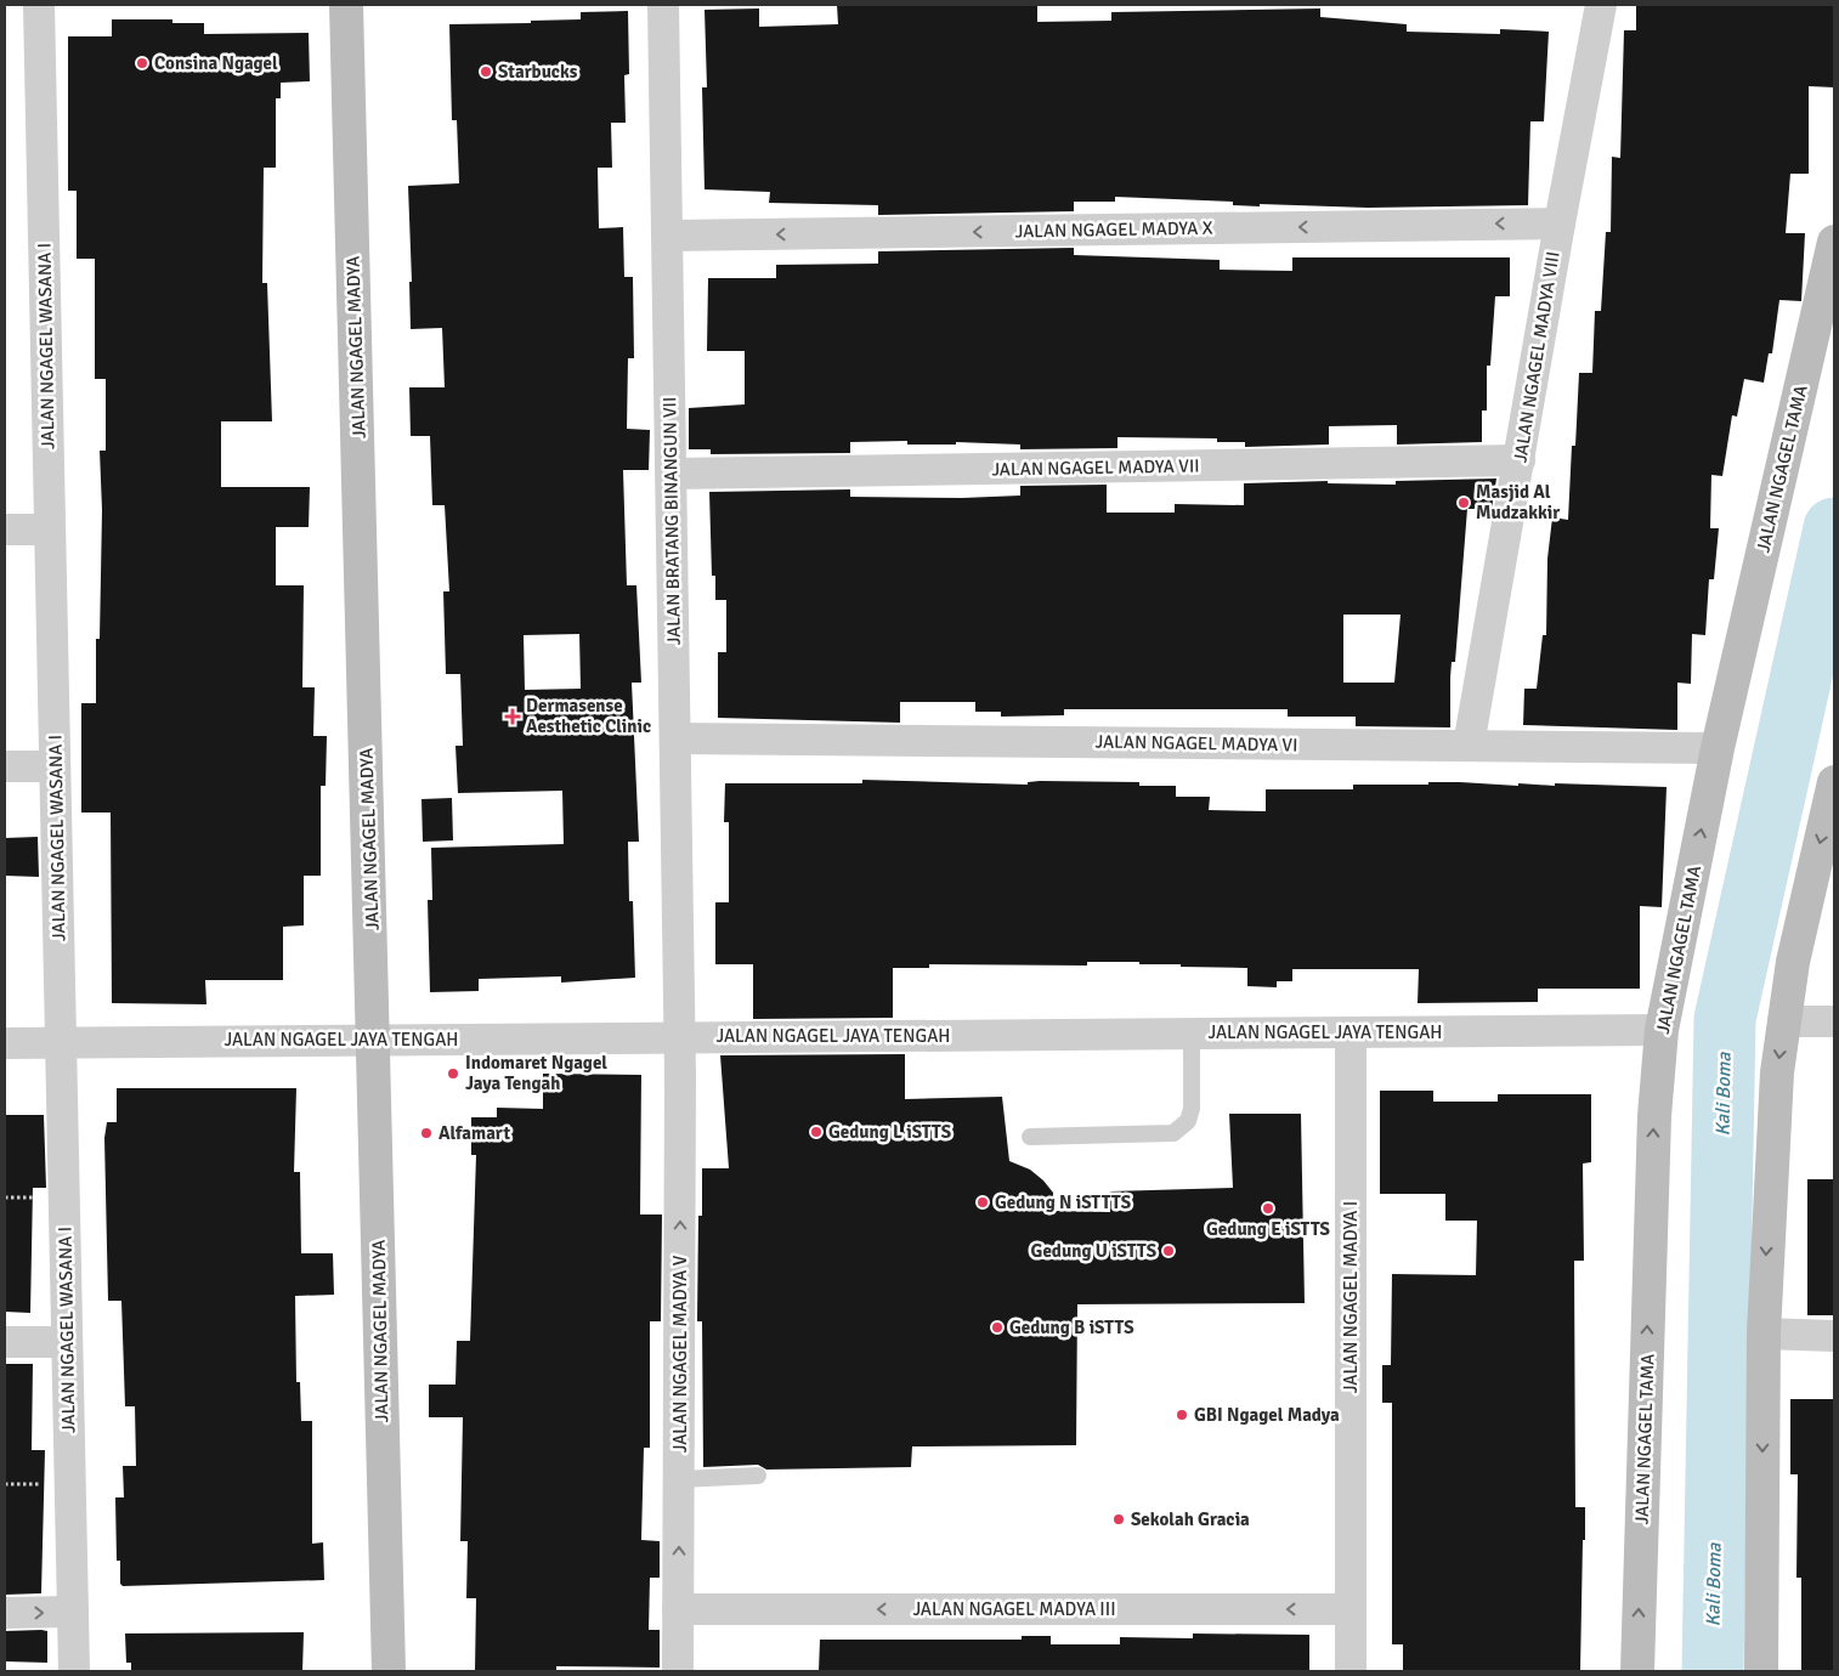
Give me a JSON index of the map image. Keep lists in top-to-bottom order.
{
  "streets": {
    "street": [
      "JALAN NGAGEL MADYA X",
      "JALAN NGAGEL WASANA I",
      "JALAN NGAGEL MADYA",
      "JALAN NGAGEL MADYA VIII",
      "JALAN NGAGEL MADYA VII",
      "JALAN NGAGEL TAMA",
      "JALAN BRATANG BINANGUN VII",
      "JALAN NGAGEL MADYA VI",
      "JALAN NGAGEL JAYA TENGAH",
      "JALAN NGAGEL MADYA I",
      "JALAN NGAGEL MADYA V",
      "JALAN NGAGEL MADYA III"
    ]
  },
  "crossings": [
    ["JALAN NGAGEL MADYA X", "JALAN NGAGEL MADYA VIII"],
    ["JALAN NGAGEL MADYA X", "JALAN BRATANG BINANGUN VII"],
    ["JALAN NGAGEL WASANA I", "JALAN NGAGEL JAYA TENGAH"],
    ["JALAN NGAGEL MADYA", "JALAN NGAGEL JAYA TENGAH"],
    ["JALAN NGAGEL MADYA VIII", "JALAN NGAGEL MADYA VII"],
    ["JALAN NGAGEL MADYA VIII", "JALAN NGAGEL MADYA VI"],
    ["JALAN NGAGEL MADYA VII", "JALAN BRATANG BINANGUN VII"],
    ["JALAN NGAGEL TAMA", "JALAN NGAGEL MADYA VI"],
    ["JALAN NGAGEL TAMA", "JALAN NGAGEL JAYA TENGAH"],
    ["JALAN BRATANG BINANGUN VII", "JALAN NGAGEL MADYA VI"],
    ["JALAN BRATANG BINANGUN VII", "JALAN NGAGEL JAYA TENGAH"],
    ["JALAN BRATANG BINANGUN VII", "JALAN NGAGEL MADYA V"],
    ["JALAN NGAGEL JAYA TENGAH", "JALAN NGAGEL MADYA I"],
    ["JALAN NGAGEL JAYA TENGAH", "JALAN NGAGEL MADYA V"],
    ["JALAN NGAGEL MADYA I", "JALAN NGAGEL MADYA III"],
    ["JALAN NGAGEL MADYA V", "JALAN NGAGEL MADYA III"]
  ],
  "one_way": ["JALAN NGAGEL MADYA X", "JALAN NGAGEL MADYA V", "JALAN NGAGEL MADYA III"],
  "water": ["Kali Boma"],
  "places": {
    "other": [
      "Consina Ngagel",
      "Starbucks",
      "Masjid Al Mudzakkir",
      "Indomaret Ngagel Jaya Tengah",
      "Gedung L iSTTS",
      "Alfamart",
      "Gedung N iSTTTS",
      "Gedung E iSTTS",
      "Gedung U iSTTS",
      "Gedung B iSTTS",
      "GBI Ngagel Madya",
      "Sekolah Gracia"
    ],
    "health": ["Dermasense Aesthetic Clinic"]
  }
}
